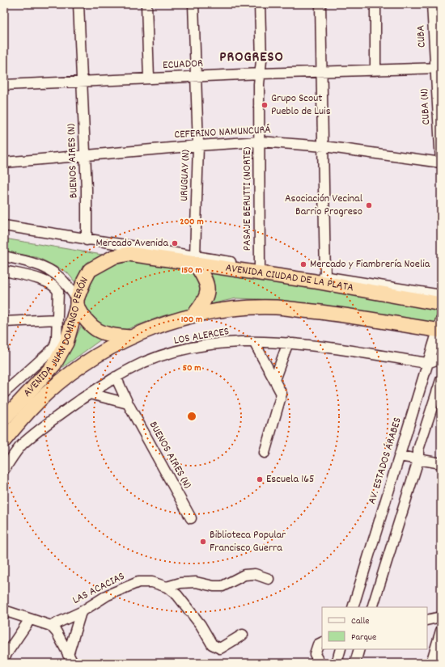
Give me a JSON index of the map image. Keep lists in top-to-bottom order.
{
  "streets": {
    "highway": ["AVENIDA CIUDAD DE LA PLATA", "AVENIDA JUAN DOMINGO PERÓN"],
    "street": [
      "CUBA",
      "ECUADOR",
      "CUBA (N)",
      "CEFERINO NAMUNCURÁ",
      "BUENOS AIRES (N)",
      "URUGUAY (N)",
      "PASAJE BERUTTI (NORTE)",
      "LOS ALERCES",
      "AV. ESTADOS ÁRABES",
      "LAS ACACIAS"
    ]
  },
  "crossings": [
    ["CUBA", "ECUADOR"],
    ["CUBA", "CUBA (N)"],
    ["ECUADOR", "CUBA (N)"],
    ["ECUADOR", "BUENOS AIRES (N)"],
    ["ECUADOR", "URUGUAY (N)"],
    ["ECUADOR", "PASAJE BERUTTI (NORTE)"],
    ["CUBA (N)", "CEFERINO NAMUNCURÁ"],
    ["CEFERINO NAMUNCURÁ", "BUENOS AIRES (N)"],
    ["CEFERINO NAMUNCURÁ", "URUGUAY (N)"],
    ["CEFERINO NAMUNCURÁ", "PASAJE BERUTTI (NORTE)"],
    ["BUENOS AIRES (N)", "AVENIDA CIUDAD DE LA PLATA"],
    ["BUENOS AIRES (N)", "LOS ALERCES"],
    ["URUGUAY (N)", "AVENIDA CIUDAD DE LA PLATA"],
    ["URUGUAY (N)", "AVENIDA JUAN DOMINGO PERÓN"],
    ["PASAJE BERUTTI (NORTE)", "AVENIDA CIUDAD DE LA PLATA"],
    ["AVENIDA CIUDAD DE LA PLATA", "AVENIDA JUAN DOMINGO PERÓN"],
    ["LOS ALERCES", "AV. ESTADOS ÁRABES"]
  ],
  "districts": ["PROGRESO"],
  "places": [
    "Grupo Scout Pueblo de Luis",
    "Asociación Vecinal Barrio Progreso",
    "Mercado Avenida",
    "Mercado y Fiambrería Noelia",
    "Escuela 165",
    "Biblioteca Popular Francisco Guerra"
  ],
  "legend": ["Calle", "Parque"],
  "rings": [
    "200 m",
    "150 m",
    "100 m",
    "50 m"
  ]
}
